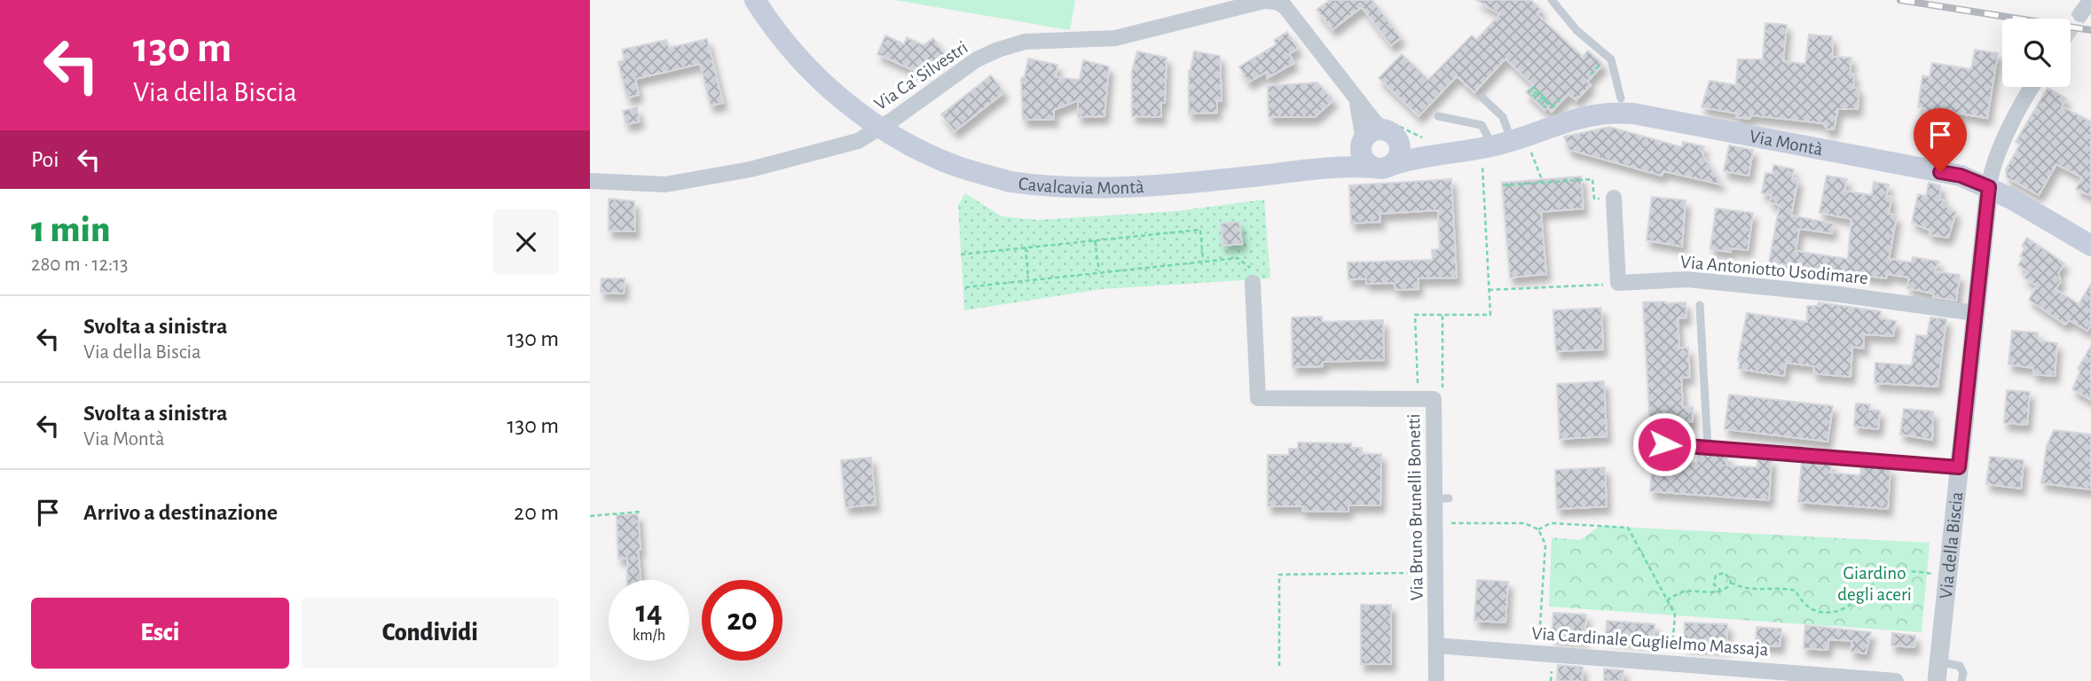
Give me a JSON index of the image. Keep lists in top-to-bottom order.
{
  "streets": {
    "main road": ["Via Montà", "Cavalcavia Montà"],
    "street": [
      "Via Ca' Silvestri",
      "Via Antoniotto Usodimare",
      "Via Bruno Brunelli Bonetti",
      "Via della Biscia",
      "Via Cardinale Guglielmo Massaja"
    ]
  },
  "crossings": [
    ["Via Montà", "Cavalcavia Montà"],
    ["Via Montà", "Via della Biscia"],
    ["Via Antoniotto Usodimare", "Via della Biscia"],
    ["Via Bruno Brunelli Bonetti", "Via Cardinale Guglielmo Massaja"]
  ],
  "parks": ["Giardino degli aceri"],
  "page": {
    "turn": ["130 m", "Via della Biscia"],
    "then": "Poi",
    "heading": ["1 min", "280 m · 12:13"],
    "list": [
      {
        "name": "Svolta a sinistra",
        "note": "Via della Biscia",
        "value": "130 m"
      },
      {
        "name": "Svolta a sinistra",
        "note": "Via Montà",
        "value": "130 m"
      },
      {
        "name": "Arrivo a destinazione",
        "value": "20 m"
      }
    ],
    "speed": "14 km/h",
    "limit": "20",
    "buttons": ["Esci", "Condividi"]
  }
}
